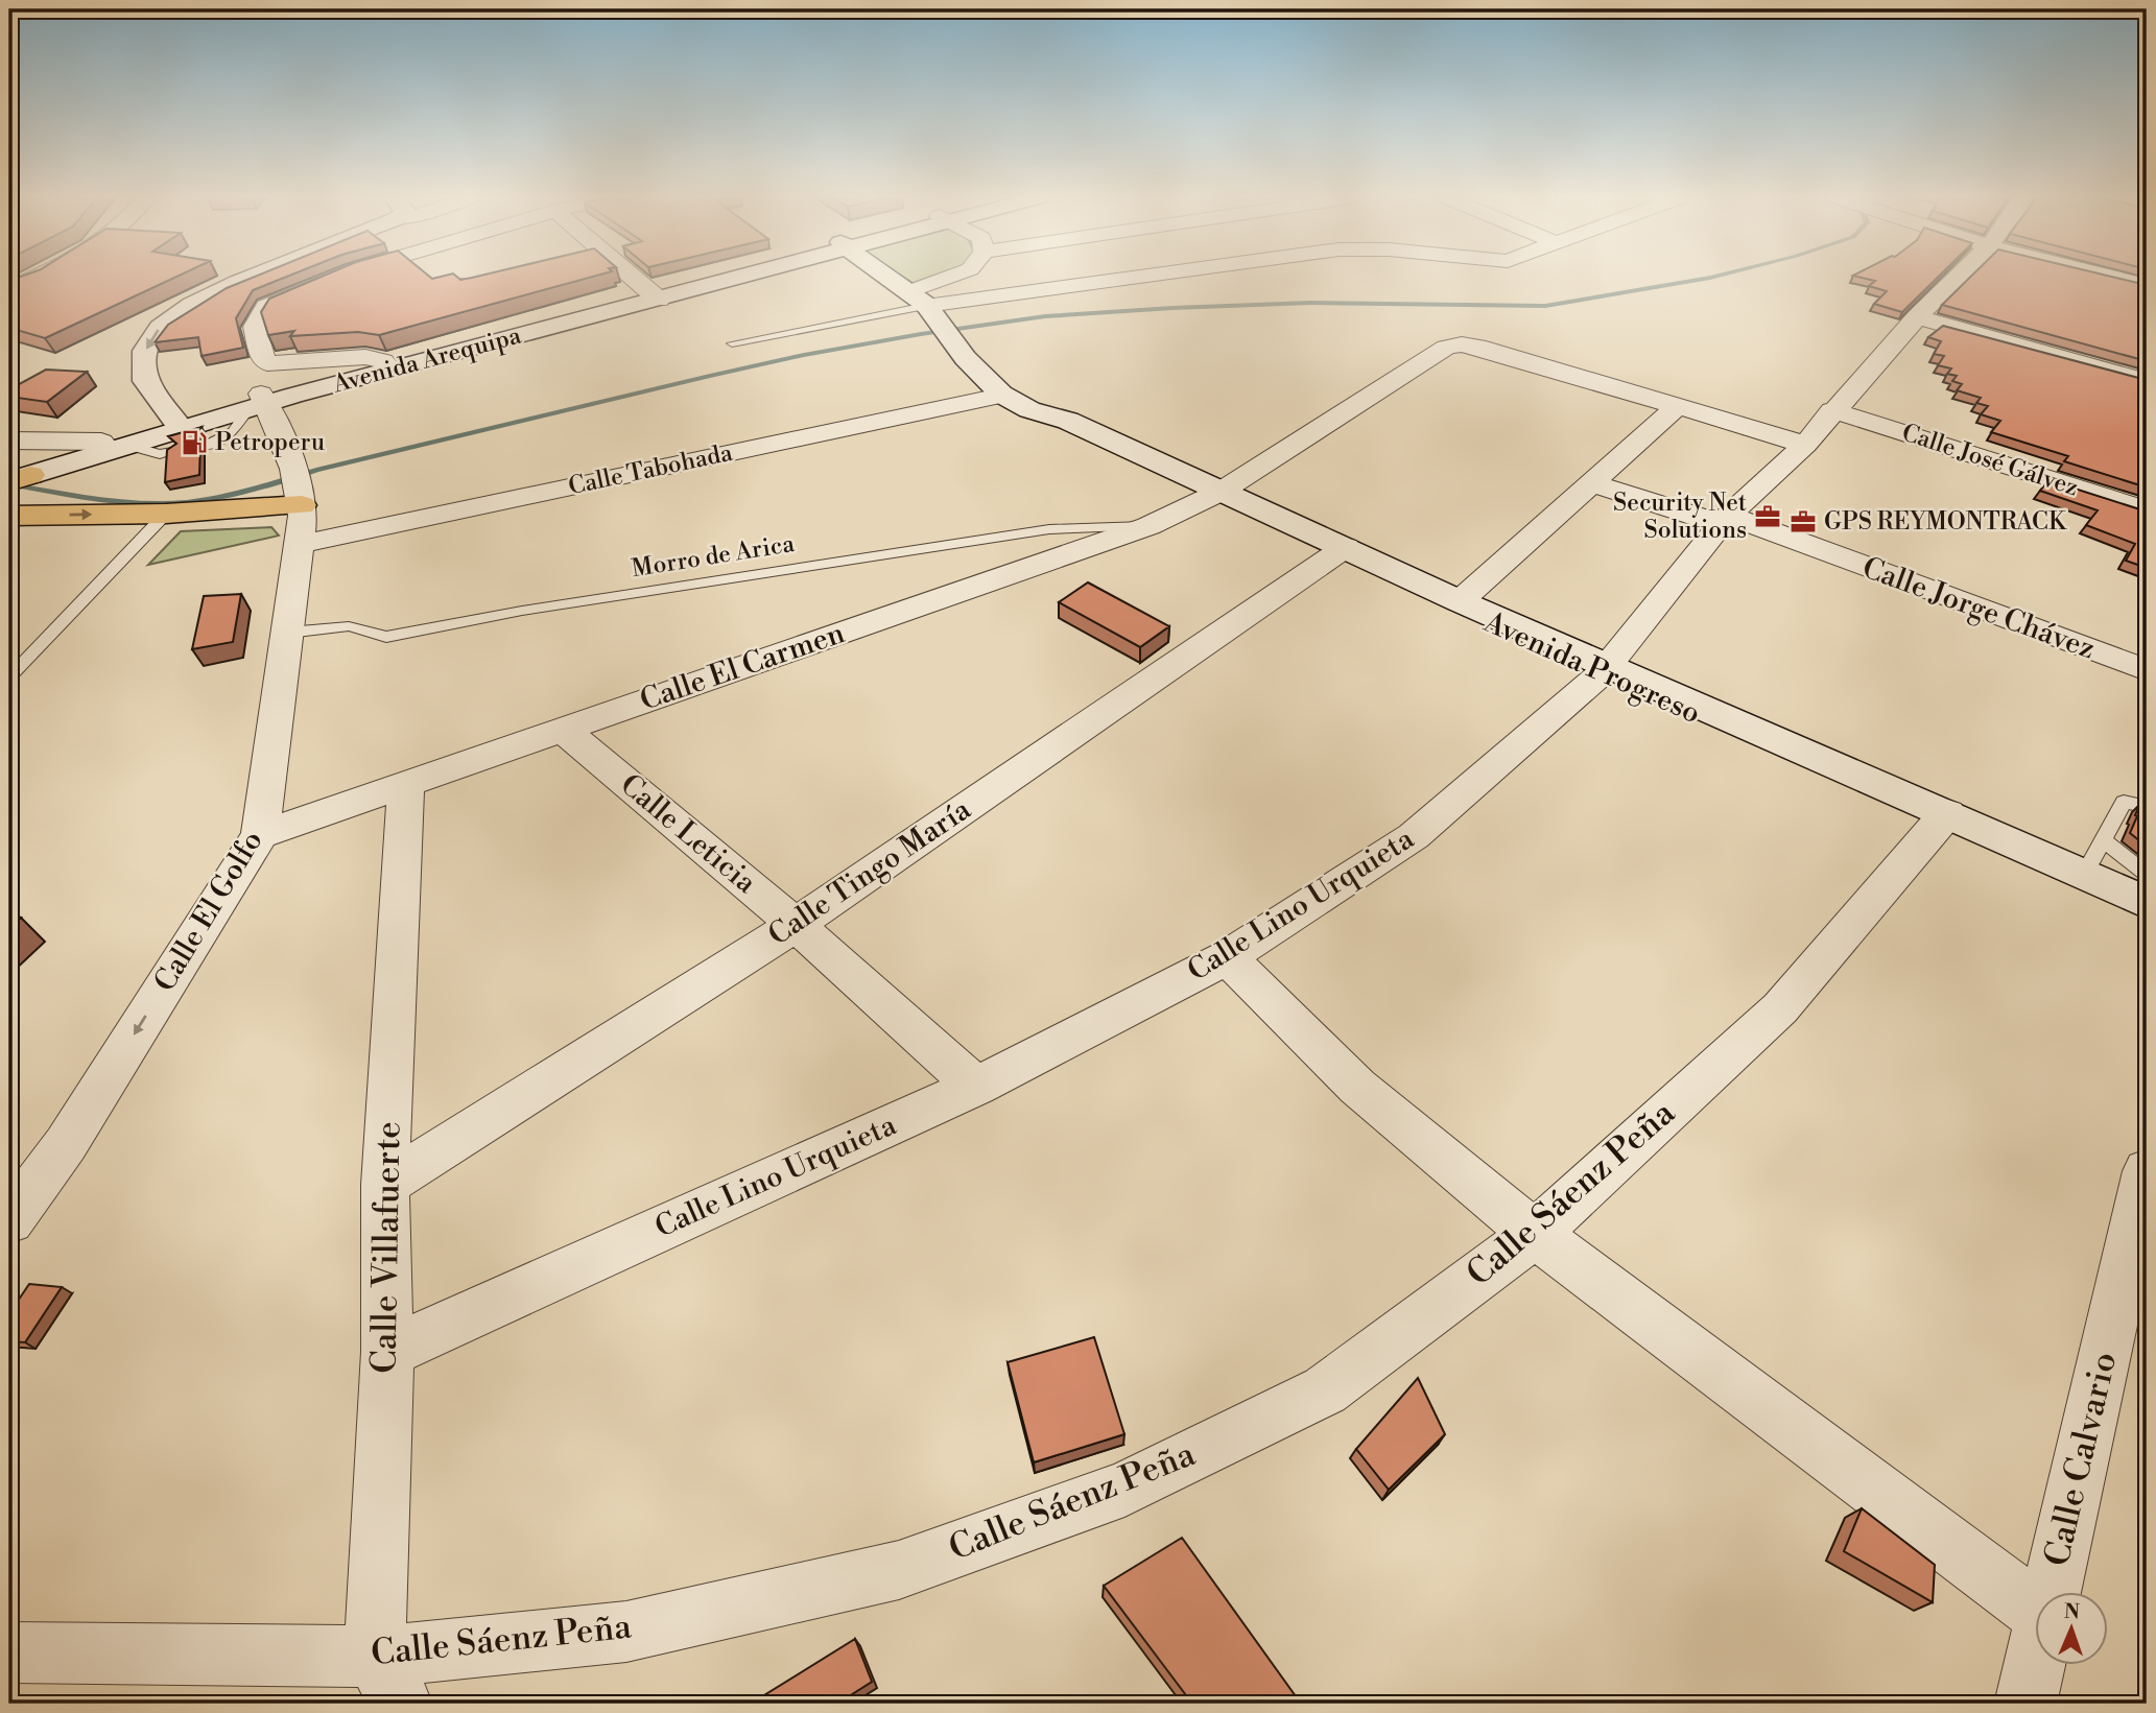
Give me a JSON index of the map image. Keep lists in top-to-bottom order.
{
  "streets": {
    "main road": ["Avenida Arequipa", "Avenida Progreso"],
    "street": [
      "Calle José Gálvez",
      "Calle Tabohada",
      "Calle Jorge Chávez",
      "Calle El Carmen",
      "Calle Leticia",
      "Calle Tingo María",
      "Calle Lino Urquieta",
      "Calle El Golfo",
      "Calle Sáenz Peña",
      "Calle Villafuerte",
      "Calle Calvario"
    ],
    "lane": ["Morro de Arica"]
  },
  "crossings": [
    ["Avenida Arequipa", "Calle El Golfo"],
    ["Calle José Gálvez", "Calle Lino Urquieta"],
    ["Calle Tabohada", "Avenida Progreso"],
    ["Calle Tabohada", "Calle El Golfo"],
    ["Morro de Arica", "Calle El Carmen"],
    ["Morro de Arica", "Calle El Golfo"],
    ["Calle Jorge Chávez", "Calle Lino Urquieta"],
    ["Calle El Carmen", "Avenida Progreso"],
    ["Calle El Carmen", "Calle Leticia"],
    ["Calle El Carmen", "Calle Lino Urquieta"],
    ["Calle El Carmen", "Calle El Golfo"],
    ["Calle El Carmen", "Calle Villafuerte"],
    ["Avenida Progreso", "Calle Tingo María"],
    ["Avenida Progreso", "Calle Lino Urquieta"],
    ["Avenida Progreso", "Calle Sáenz Peña"],
    ["Calle Leticia", "Calle Tingo María"],
    ["Calle Leticia", "Calle Lino Urquieta"],
    ["Calle Tingo María", "Calle Villafuerte"],
    ["Calle Lino Urquieta", "Calle Villafuerte"],
    ["Calle Sáenz Peña", "Calle Villafuerte"]
  ],
  "one_way": ["Calle El Golfo"],
  "places": {
    "fuel station": ["Petroperu"],
    "office": ["Security Net Solutions", "GPS REYMONTRACK"]
  },
  "north": "top"
}
